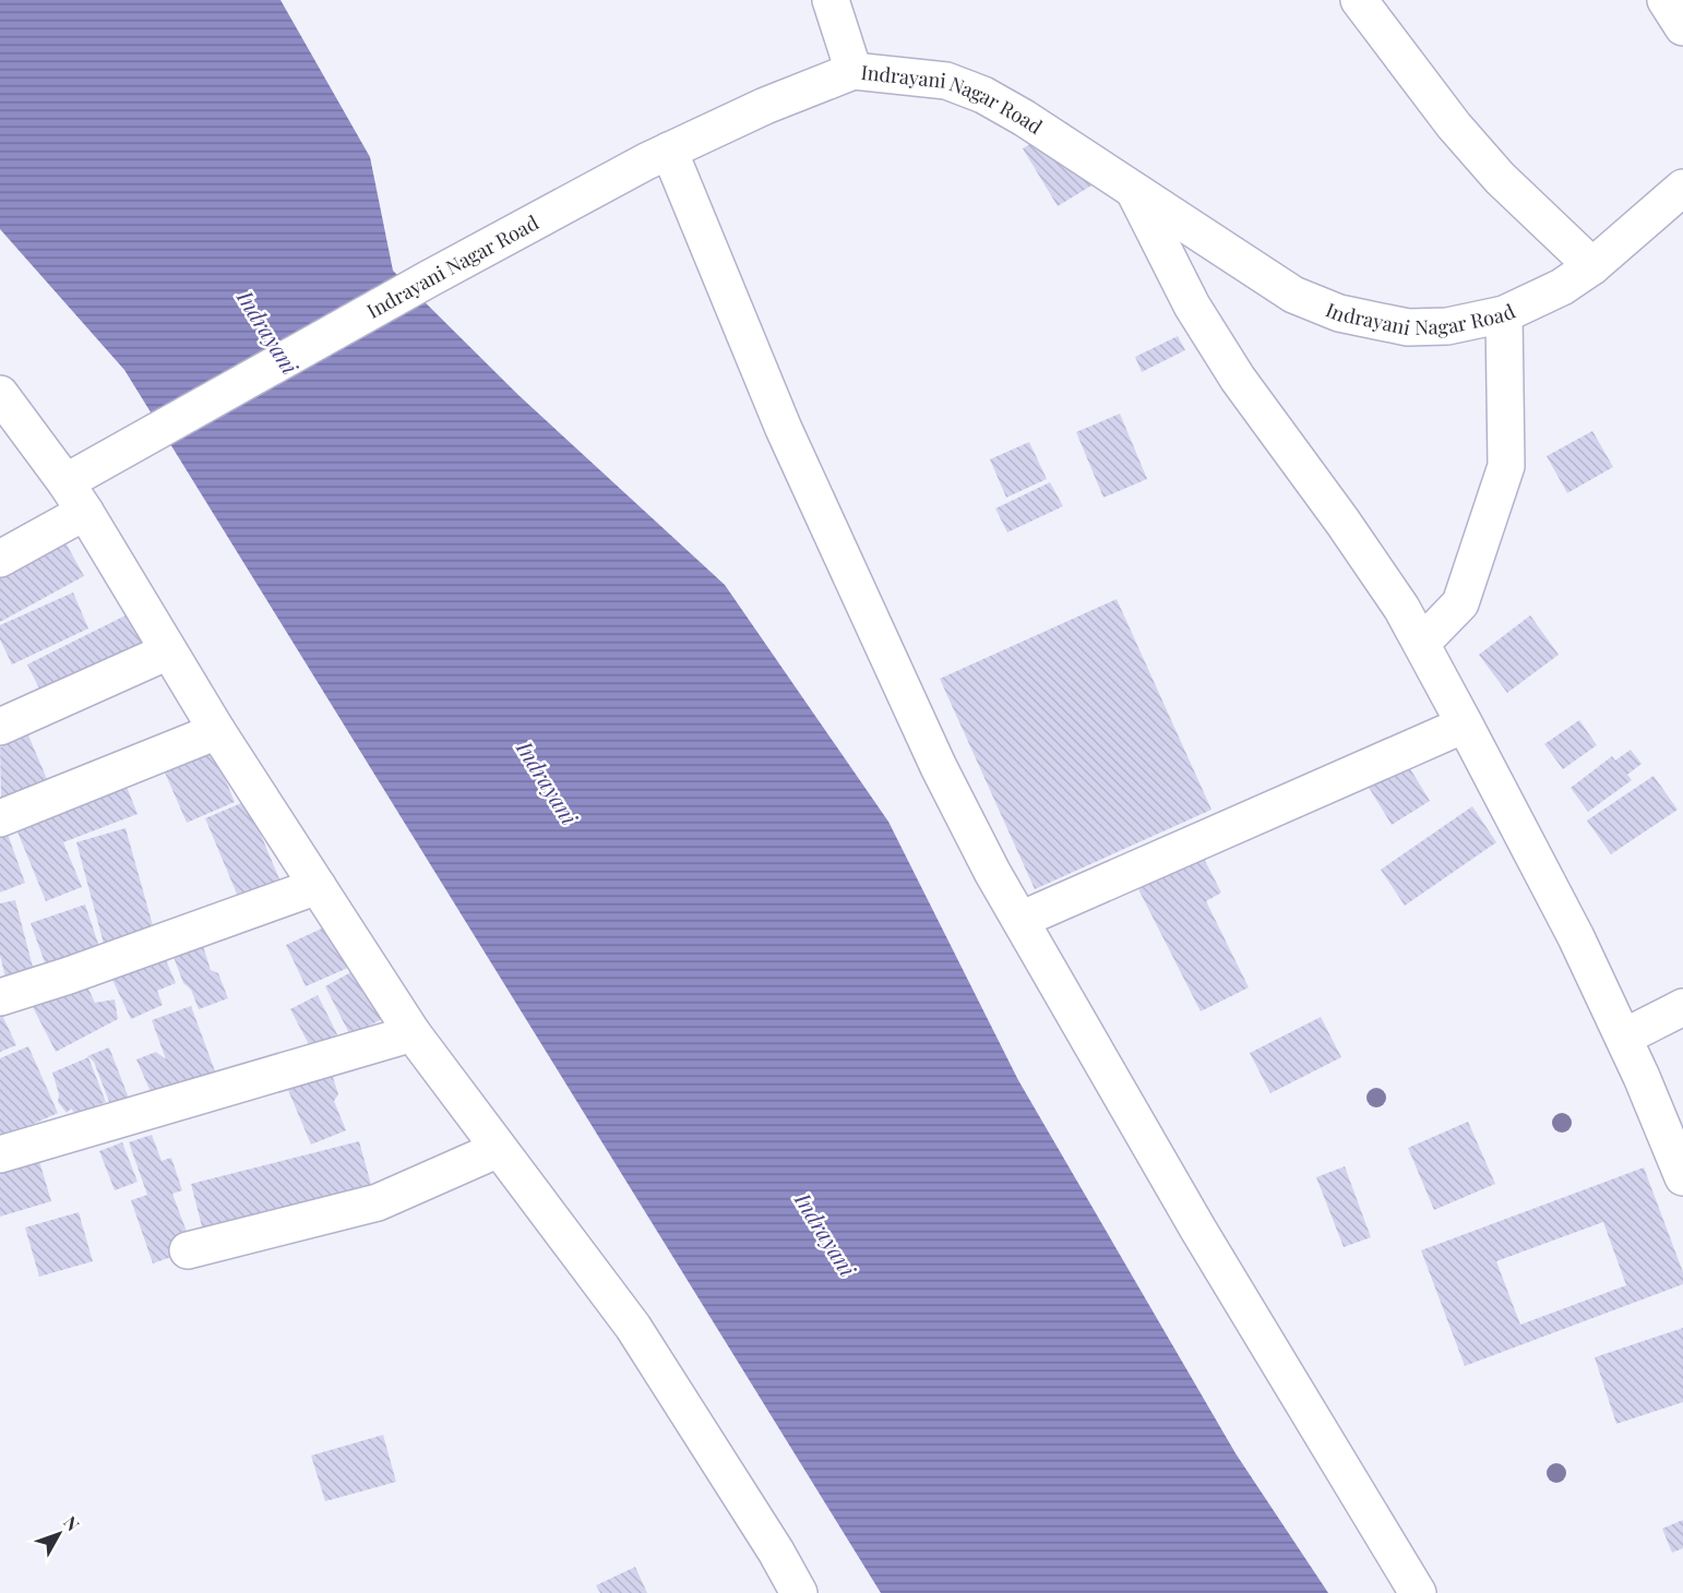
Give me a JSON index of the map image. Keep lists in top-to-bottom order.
{
  "streets": {
    "street": ["Indrayani Nagar Road"]
  },
  "water": ["Indrayani"],
  "north": "top right"
}
